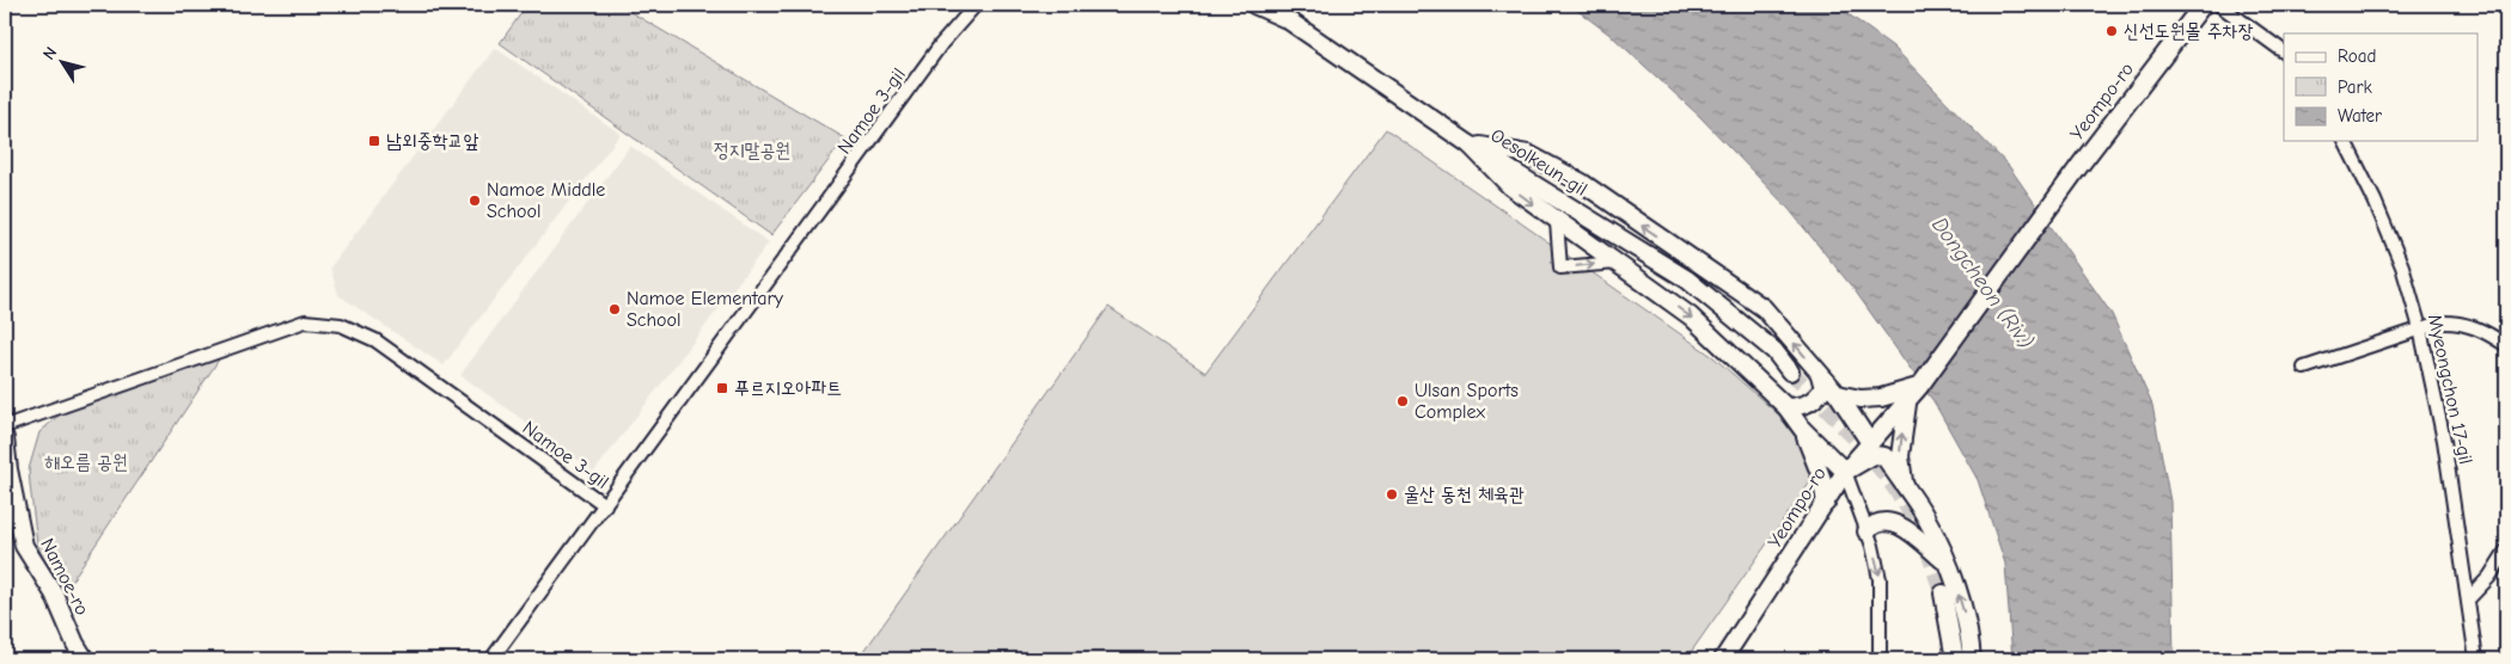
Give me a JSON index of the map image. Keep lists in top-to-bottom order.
{
  "streets": {
    "main road": ["Yeompo-ro", "Oesolkeun-gil", "Namoe-ro"],
    "street": ["Namoe 3-gil", "Myeongchon 17-gil"]
  },
  "water": ["Dongcheon (Riv.)"],
  "parks": ["정지말공원", "해오름 공원"],
  "places": {
    "other": [
      "신선도원몰 주차장",
      "Namoe Middle School",
      "Namoe Elementary School",
      "Ulsan Sports Complex",
      "울산 동천 체육관"
    ],
    "transit": ["남외중학교앞", "푸르지오아파트"]
  },
  "legend": ["Road", "Park", "Water"],
  "north": "top left"
}
